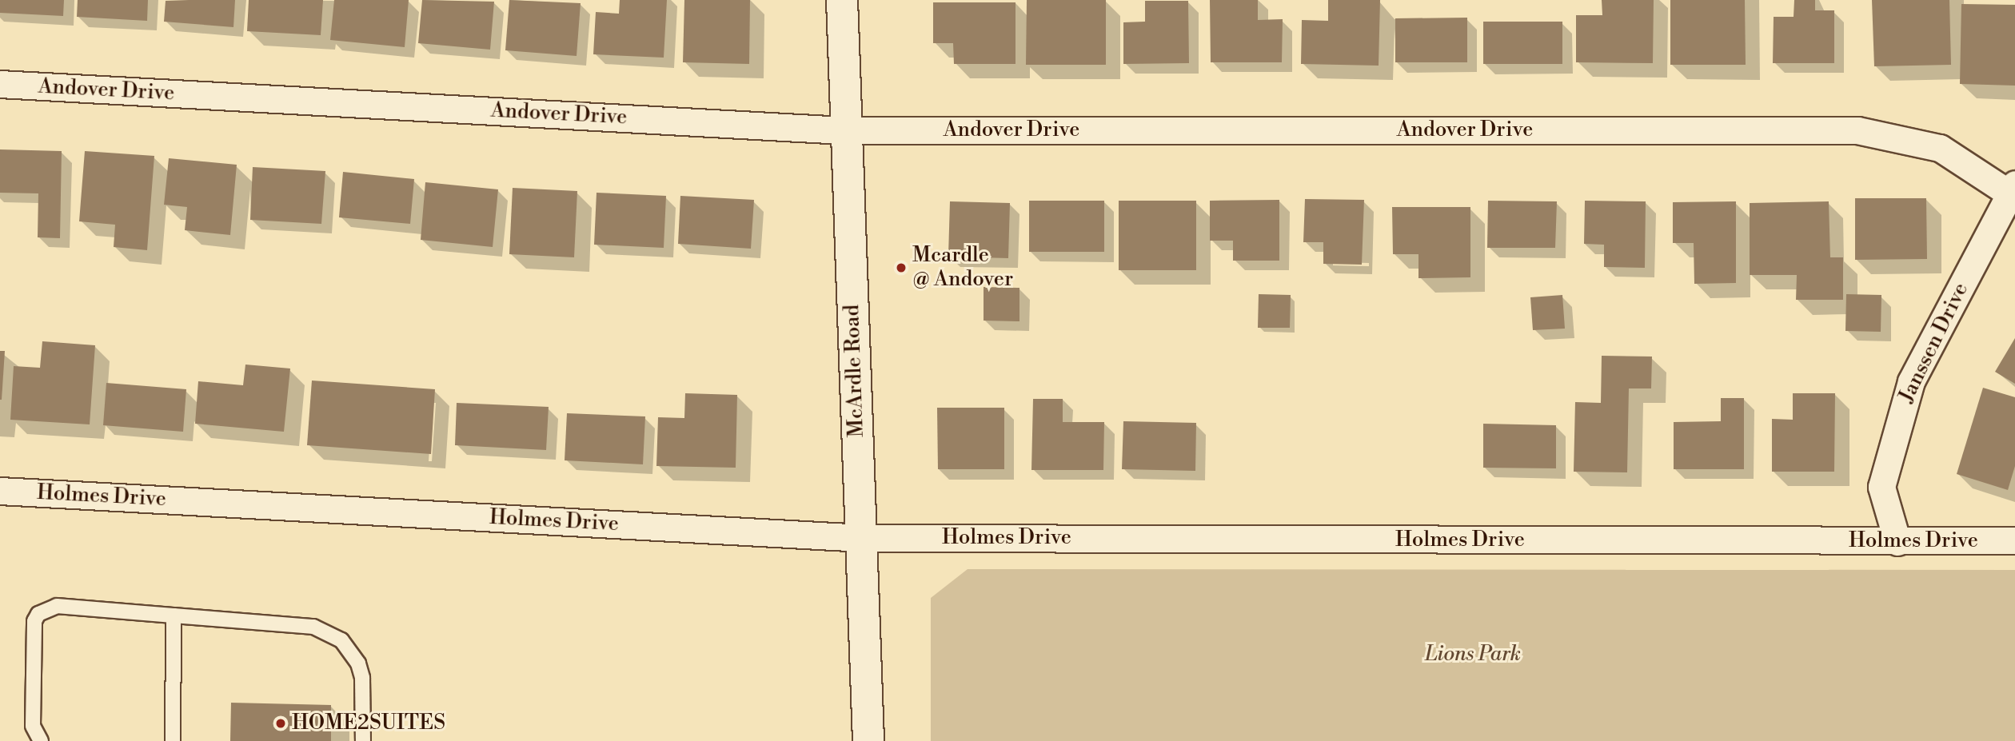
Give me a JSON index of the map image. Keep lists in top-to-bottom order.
{
  "streets": {
    "main road": ["McArdle Road"],
    "street": ["Andover Drive", "Janssen Drive", "Holmes Drive"]
  },
  "crossings": [
    ["Andover Drive", "Janssen Drive"],
    ["Andover Drive", "McArdle Road"],
    ["Janssen Drive", "Holmes Drive"],
    ["McArdle Road", "Holmes Drive"]
  ],
  "parks": ["Lions Park"],
  "places": ["Mcardle @ Andover", "HOME2SUITES"]
}
